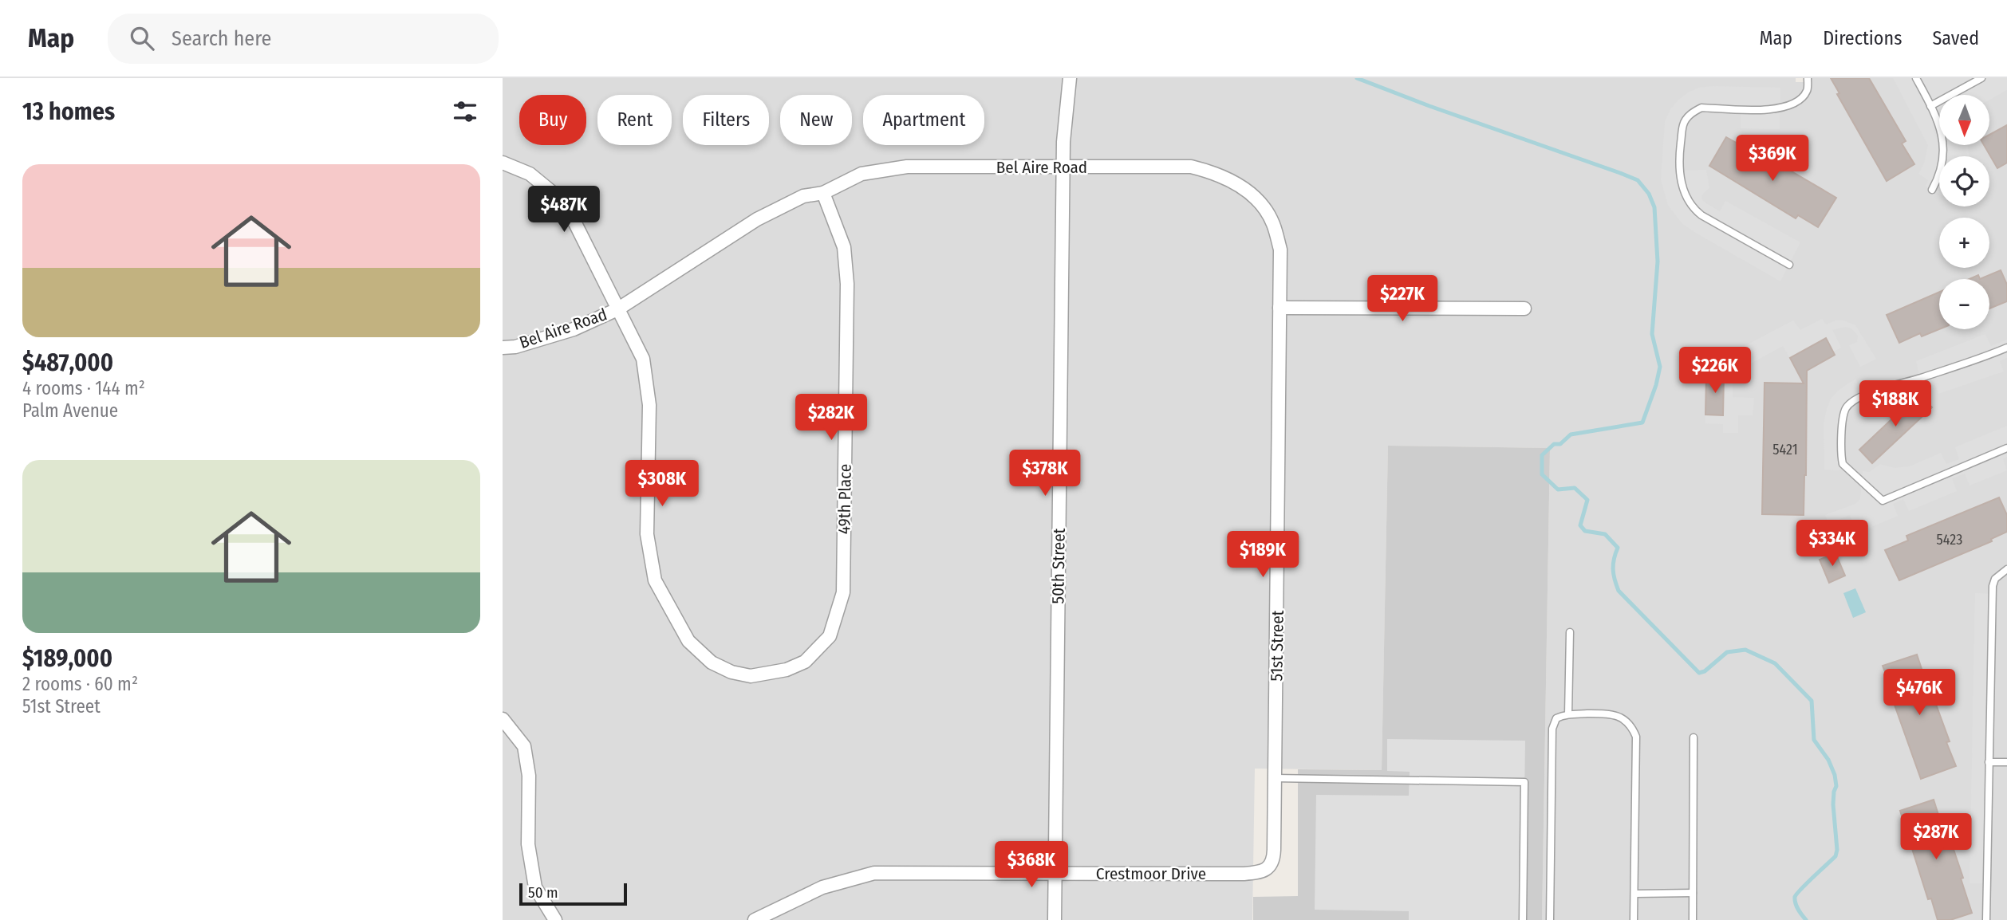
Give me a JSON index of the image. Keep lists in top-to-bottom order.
{
  "streets": {
    "street": [
      "Bel Aire Road",
      "49th Place",
      "50th Street",
      "51st Street",
      "Crestmoor Drive"
    ]
  },
  "crossings": [
    ["Bel Aire Road", "49th Place"],
    ["Bel Aire Road", "50th Street"],
    ["Bel Aire Road", "51st Street"],
    ["50th Street", "Crestmoor Drive"],
    ["51st Street", "Crestmoor Drive"]
  ],
  "house_numbers": ["5421", "5423"],
  "scale_bar": "50 m",
  "north": "bottom",
  "page": {
    "header": "Map",
    "search": "Search here",
    "nav": ["Map", "Directions", "Saved"],
    "heading": "13 homes",
    "map_buttons": ["+", "−"],
    "chip": [
      "Buy",
      "Rent",
      "Filters",
      "New",
      "Apartment"
    ],
    "price": [
      "$369K",
      "$487K",
      "$227K",
      "$226K",
      "$188K",
      "$282K",
      "$378K",
      "$308K",
      "$334K",
      "$189K",
      "$476K",
      "$287K",
      "$368K"
    ],
    "list": [
      {
        "name": "$487,000",
        "note": "4 rooms · 144 m² · Palm Avenue"
      },
      {
        "name": "$189,000",
        "note": "2 rooms · 60 m² · 51st Street"
      }
    ],
    "scale": "50 m"
  }
}
